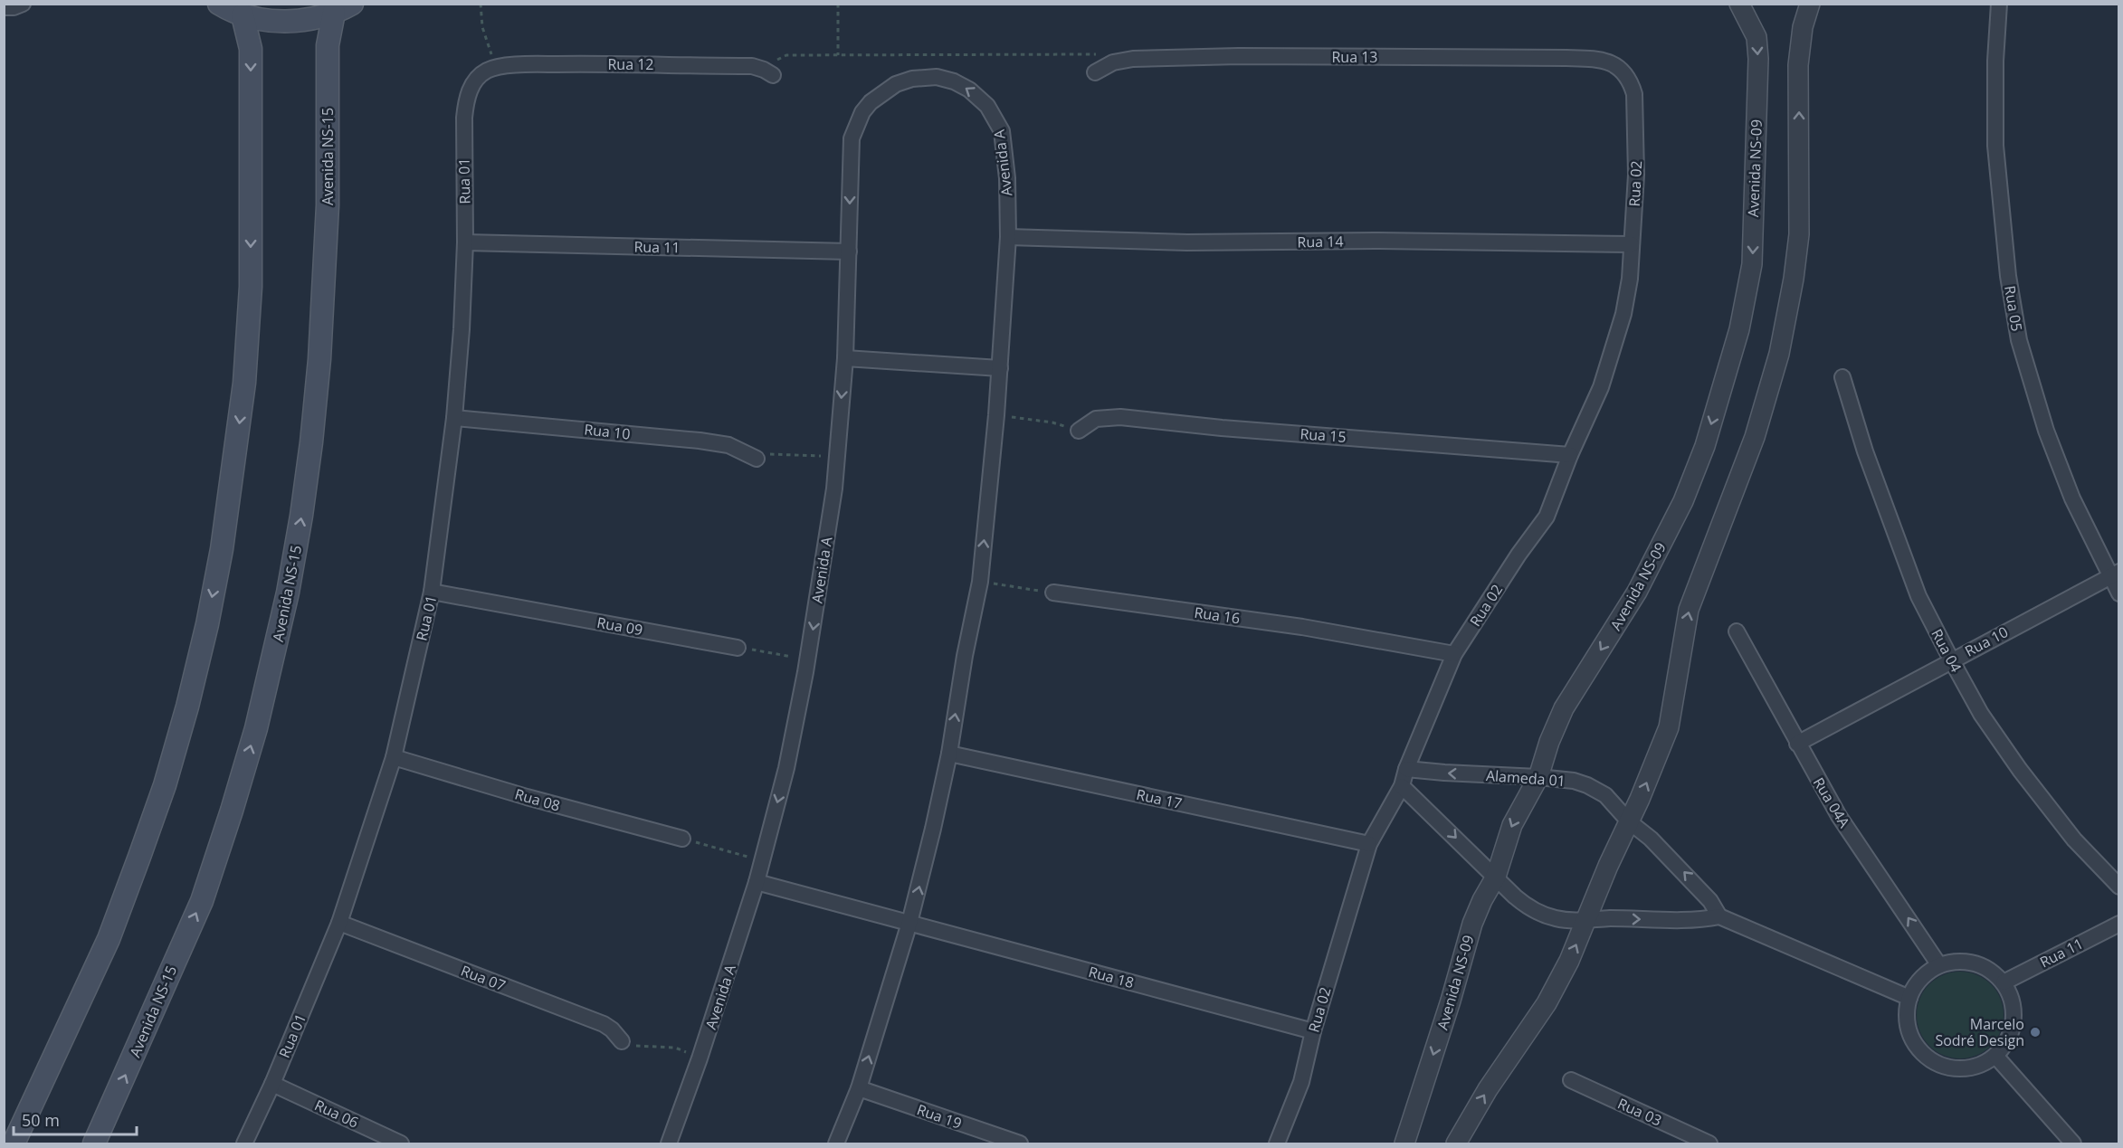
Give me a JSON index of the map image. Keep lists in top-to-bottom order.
{
  "streets": {
    "main road": ["Avenida NS-15"],
    "street": [
      "Rua 13",
      "Rua 12",
      "Avenida A",
      "Avenida NS-09",
      "Rua 01",
      "Rua 02",
      "Rua 14",
      "Rua 11",
      "Rua 05",
      "Rua 10",
      "Rua 15",
      "Rua 16",
      "Rua 09",
      "Rua 04",
      "Alameda 01",
      "Rua 17",
      "Rua 08",
      "Rua 04A",
      "Rua 18",
      "Rua 07",
      "Rua 03",
      "Rua 06",
      "Rua 19"
    ]
  },
  "crossings": [
    ["Rua 13", "Rua 02"],
    ["Rua 12", "Rua 01"],
    ["Avenida A", "Rua 14"],
    ["Avenida A", "Rua 11"],
    ["Avenida A", "Rua 17"],
    ["Avenida A", "Rua 18"],
    ["Avenida A", "Rua 19"],
    ["Avenida NS-09", "Alameda 01"],
    ["Rua 01", "Rua 11"],
    ["Rua 01", "Rua 10"],
    ["Rua 01", "Rua 09"],
    ["Rua 01", "Rua 08"],
    ["Rua 01", "Rua 07"],
    ["Rua 01", "Rua 06"],
    ["Rua 02", "Rua 14"],
    ["Rua 02", "Rua 15"],
    ["Rua 02", "Rua 16"],
    ["Rua 02", "Alameda 01"],
    ["Rua 02", "Rua 17"],
    ["Rua 02", "Rua 18"],
    ["Rua 11", "Rua 04A"],
    ["Rua 05", "Rua 10"],
    ["Rua 10", "Rua 04"],
    ["Rua 10", "Rua 04A"]
  ],
  "one_way": ["Rua 04A"],
  "places": ["Marcelo Sodré Design"],
  "scale_bar": "50 m"
}
